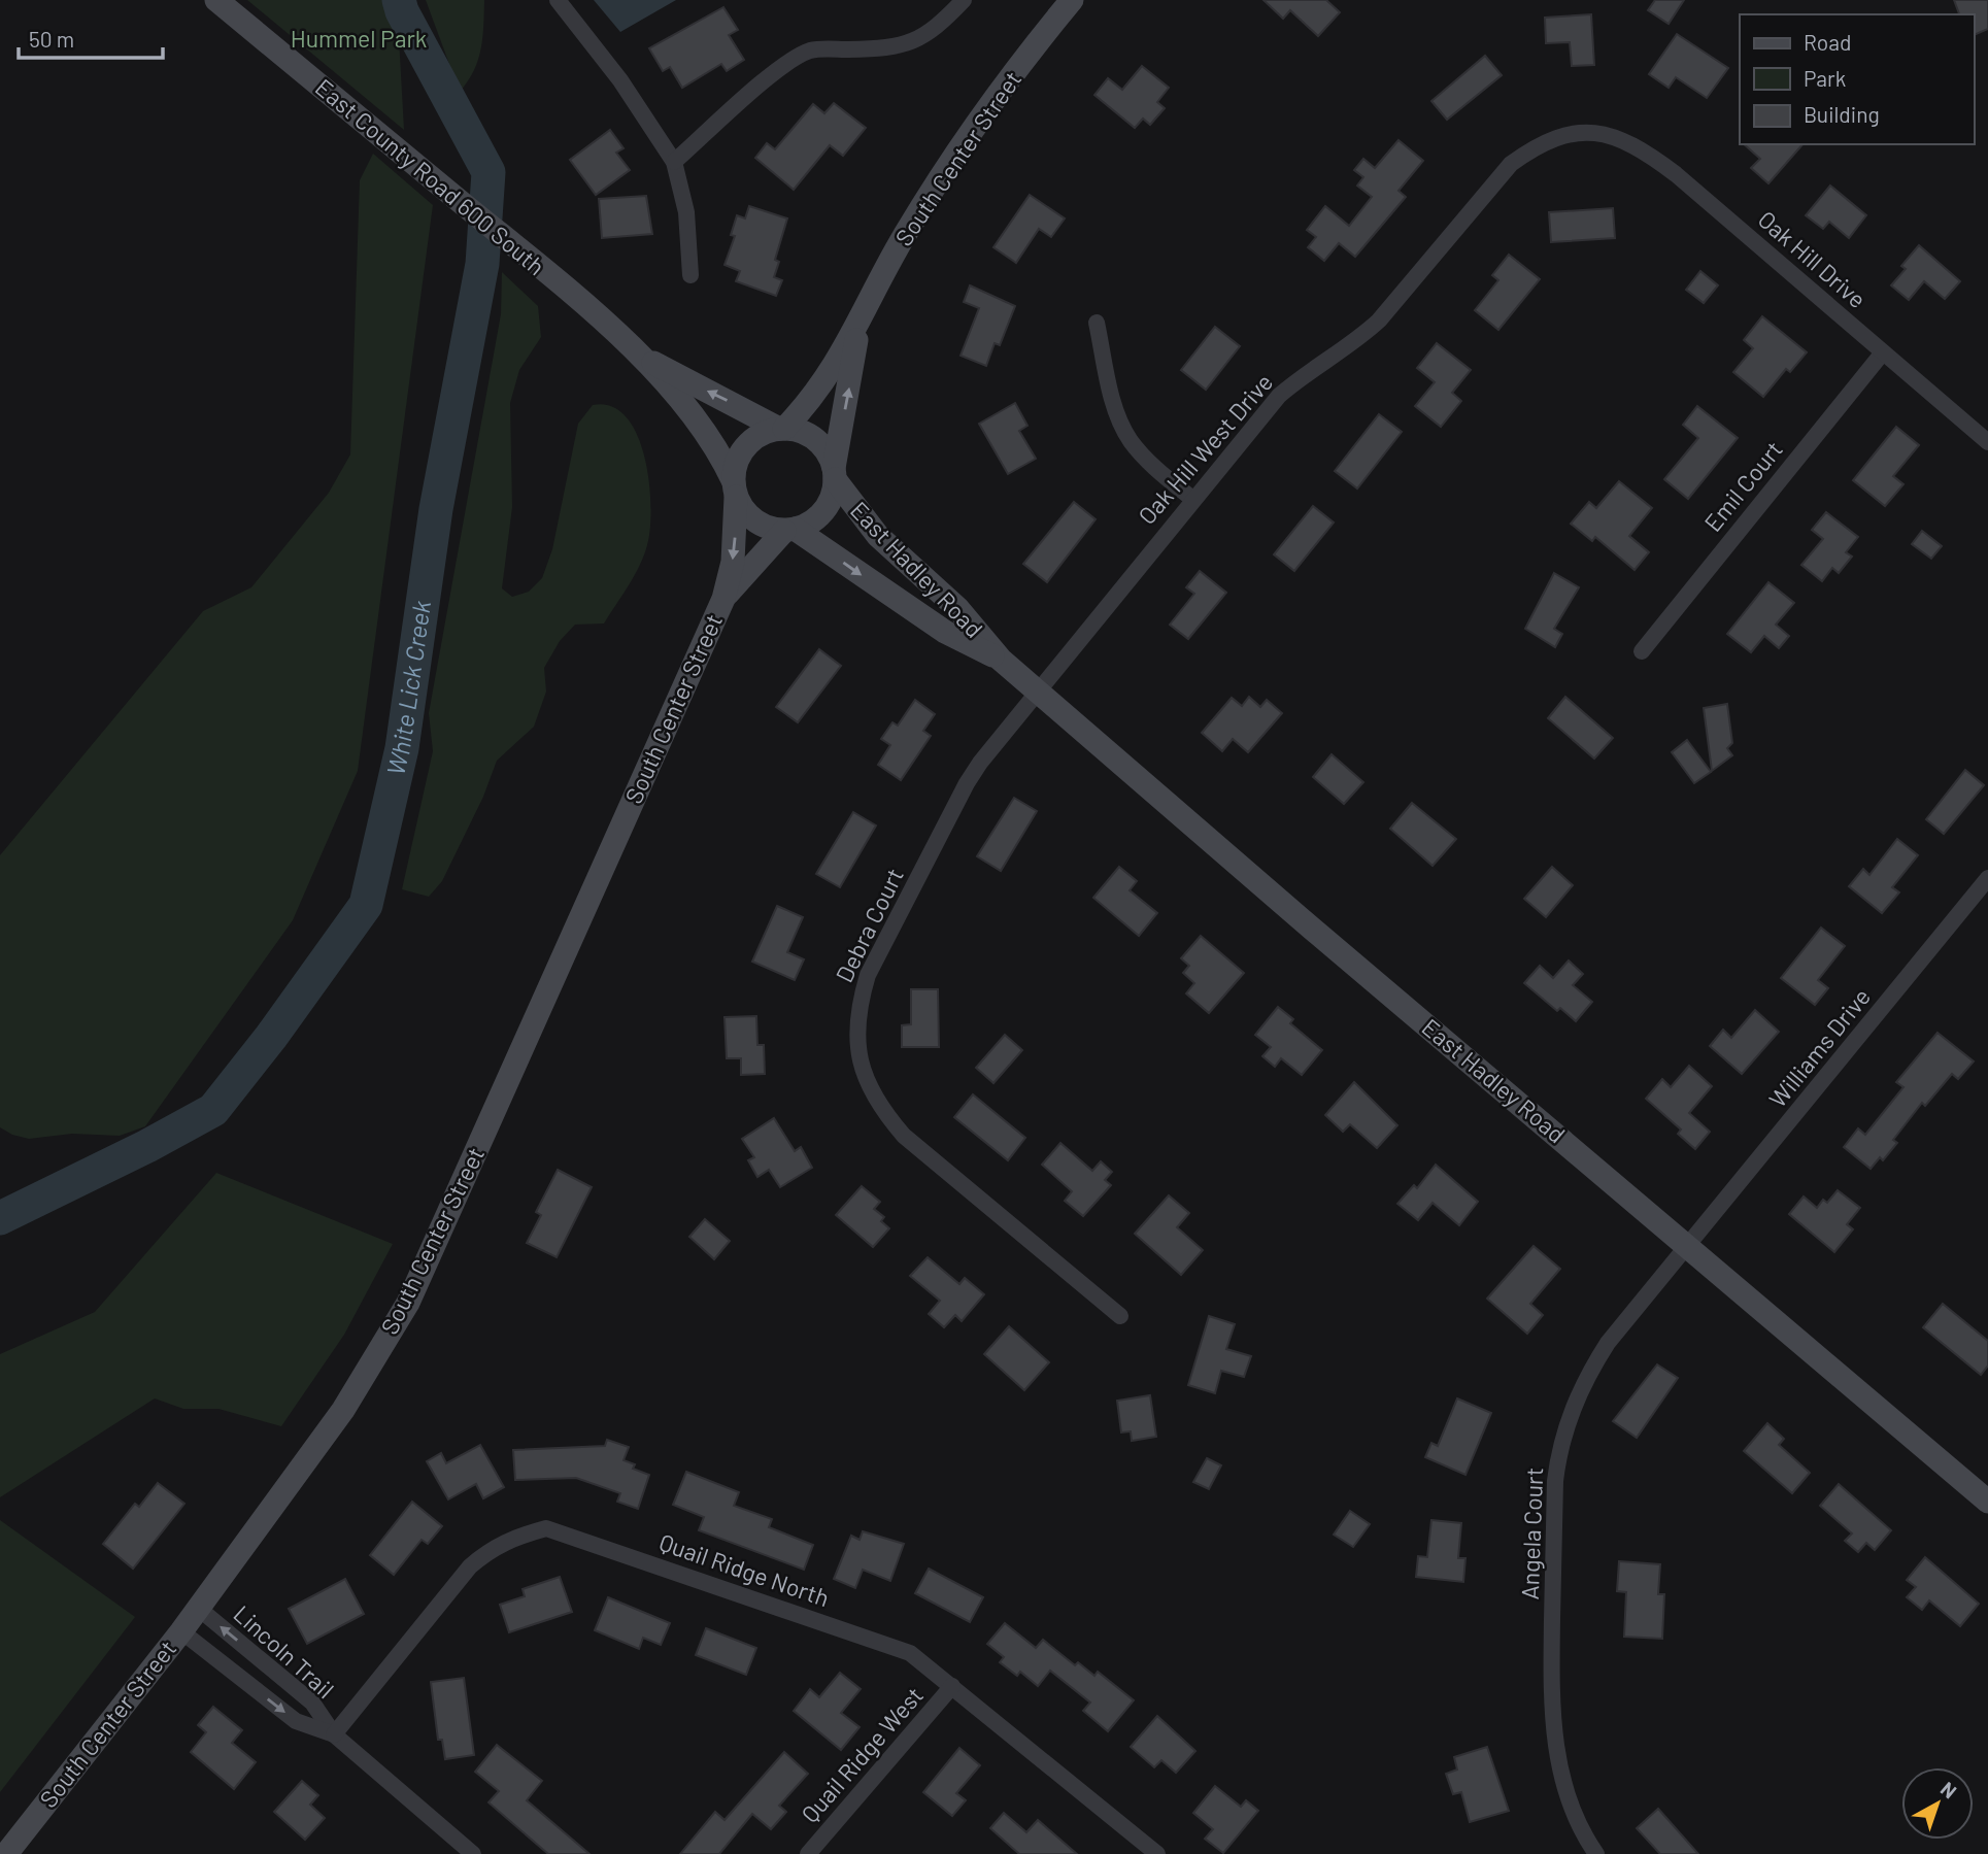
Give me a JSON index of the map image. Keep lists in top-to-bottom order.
{
  "streets": {
    "street": [
      "South Center Street",
      "East County Road 600 South",
      "Oak Hill Drive",
      "Oak Hill West Drive",
      "Emil Court",
      "East Hadley Road",
      "Debra Court",
      "Williams Drive",
      "Angela Court",
      "Quail Ridge North",
      "Lincoln Trail",
      "Quail Ridge West"
    ]
  },
  "crossings": [
    ["South Center Street", "East County Road 600 South"],
    ["South Center Street", "East Hadley Road"],
    ["South Center Street", "Lincoln Trail"],
    ["East County Road 600 South", "East Hadley Road"],
    ["Oak Hill Drive", "Oak Hill West Drive"],
    ["Oak Hill Drive", "Emil Court"],
    ["Oak Hill West Drive", "East Hadley Road"],
    ["Oak Hill West Drive", "Debra Court"],
    ["East Hadley Road", "Debra Court"],
    ["East Hadley Road", "Williams Drive"],
    ["East Hadley Road", "Angela Court"],
    ["Williams Drive", "Angela Court"],
    ["Quail Ridge North", "Lincoln Trail"],
    ["Quail Ridge North", "Quail Ridge West"]
  ],
  "water": ["White Lick Creek"],
  "parks": ["Hummel Park"],
  "legend": ["Road", "Park", "Building"],
  "scale_bar": "50 m",
  "north": "top right"
}
